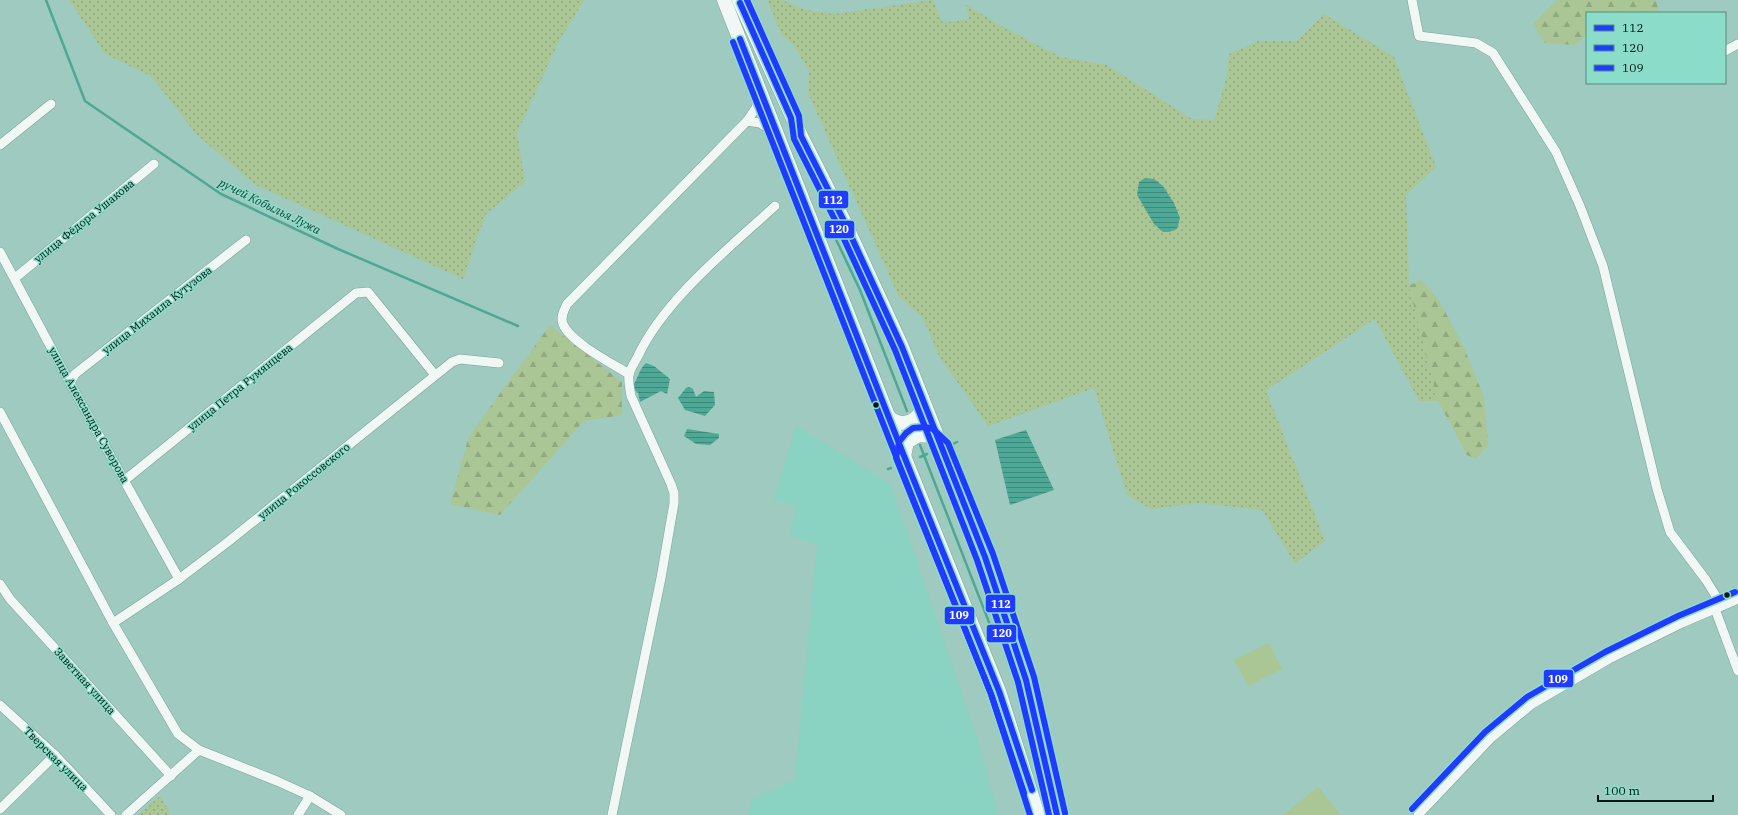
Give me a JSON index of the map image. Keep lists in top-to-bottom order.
{
  "streets": {
    "street": [
      "улица Фёдора Ушакова",
      "улица Михаила Кутузова",
      "улица Петра Румянцева",
      "улица Александра Суворова",
      "улица Рокоссовского",
      "Заветная улица",
      "Тверская улица"
    ]
  },
  "crossings": [
    ["улица Фёдора Ушакова", "улица Александра Суворова"],
    ["улица Михаила Кутузова", "улица Александра Суворова"],
    ["улица Петра Румянцева", "улица Александра Суворова"],
    ["улица Петра Румянцева", "улица Рокоссовского"],
    ["улица Александра Суворова", "улица Рокоссовского"]
  ],
  "water": ["ручей Кобылья Лужа"],
  "lines": ["transit line 112", "transit line 120", "transit line 109"],
  "legend": ["112", "120", "109"],
  "scale_bar": "100 m"
}
